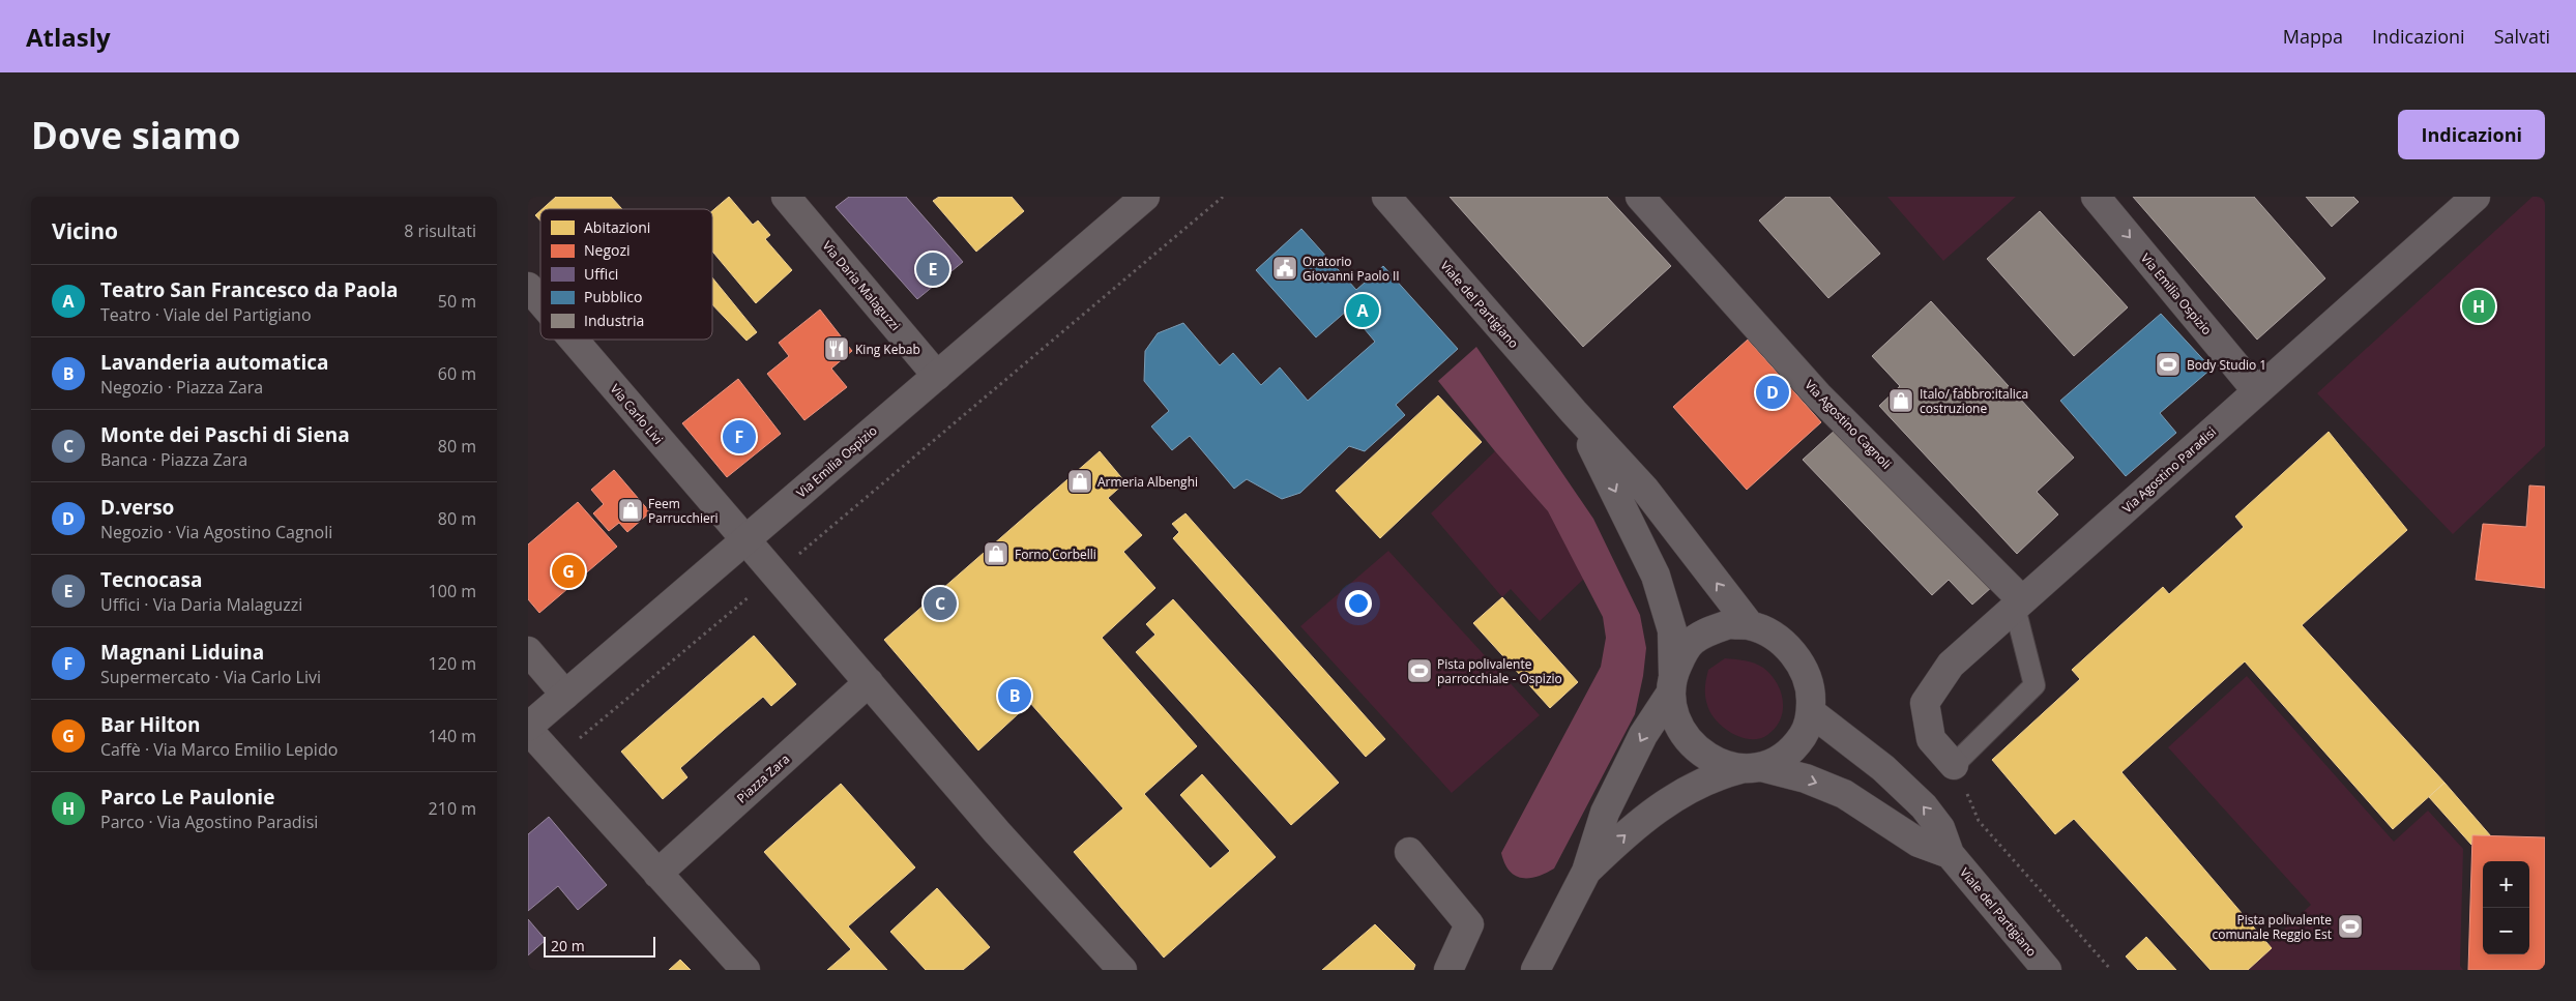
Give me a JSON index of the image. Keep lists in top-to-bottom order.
{
  "streets": {
    "street": [
      "Via Daria Malaguzzi",
      "Via Emilia Ospizio",
      "Viale del Partigiano",
      "Via Carlo Livi",
      "Via Agostino Cagnoli",
      "Via Agostino Paradisi",
      "Piazza Zara"
    ]
  },
  "crossings": [
    ["Via Daria Malaguzzi", "Via Emilia Ospizio"],
    ["Via Emilia Ospizio", "Via Carlo Livi"],
    ["Via Emilia Ospizio", "Via Agostino Paradisi"],
    ["Via Carlo Livi", "Piazza Zara"],
    ["Via Agostino Cagnoli", "Via Agostino Paradisi"]
  ],
  "places": {
    "public building": ["Oratorio Giovanni Paolo II"],
    "restaurant": ["King Kebab"],
    "sports": ["Body Studio 1", "Pista polivalente parrocchiale - Ospizio", "Pista polivalente comunale Reggio Est"],
    "shop": [
      "Italo/ fabbro:italica costruzione",
      "Armeria Albenghi",
      "Feem Parrucchieri",
      "Forno Corbelli"
    ]
  },
  "legend": [
    "Abitazioni",
    "Negozi",
    "Uffici",
    "Pubblico",
    "Industria"
  ],
  "scale_bar": "20 m",
  "page": {
    "header": "Atlasly",
    "nav": ["Mappa", "Indicazioni", "Salvati"],
    "buttons": "Indicazioni",
    "title": "Dove siamo",
    "heading": ["Vicino", "8 risultati"],
    "pins": [
      "E",
      "H",
      "A",
      "D",
      "F",
      "G",
      "C",
      "B"
    ],
    "list": [
      {
        "mark": "A",
        "name": "Teatro San Francesco da Paola",
        "note": "Teatro · Viale del Partigiano",
        "value": "50 m"
      },
      {
        "mark": "B",
        "name": "Lavanderia automatica",
        "note": "Negozio · Piazza Zara",
        "value": "60 m"
      },
      {
        "mark": "C",
        "name": "Monte dei Paschi di Siena",
        "note": "Banca · Piazza Zara",
        "value": "80 m"
      },
      {
        "mark": "D",
        "name": "D.verso",
        "note": "Negozio · Via Agostino Cagnoli",
        "value": "80 m"
      },
      {
        "mark": "E",
        "name": "Tecnocasa",
        "note": "Uffici · Via Daria Malaguzzi",
        "value": "100 m"
      },
      {
        "mark": "F",
        "name": "Magnani Liduina",
        "note": "Supermercato · Via Carlo Livi",
        "value": "120 m"
      },
      {
        "mark": "G",
        "name": "Bar Hilton",
        "note": "Caffè · Via Marco Emilio Lepido",
        "value": "140 m"
      },
      {
        "mark": "H",
        "name": "Parco Le Paulonie",
        "note": "Parco · Via Agostino Paradisi",
        "value": "210 m"
      }
    ],
    "map_buttons": ["+", "−"],
    "scale": "20 m"
  }
}
